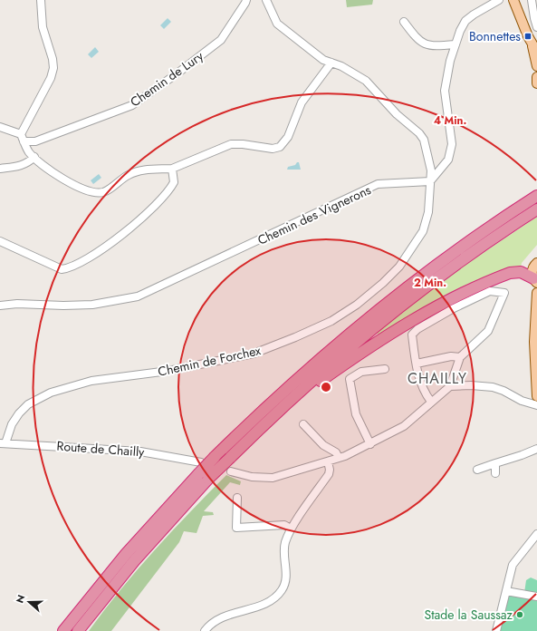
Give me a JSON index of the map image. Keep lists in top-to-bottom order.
{
  "streets": {
    "street": [
      "Chemin de Lury",
      "Chemin des Vignerons",
      "Chemin de Forchex",
      "Route de Chailly"
    ]
  },
  "crossings": [
    ["Chemin des Vignerons", "Chemin de Forchex"],
    ["Chemin de Forchex", "Route de Chailly"]
  ],
  "districts": ["CHAILLY"],
  "places": {
    "transit": ["Bonnettes"],
    "other": ["Stade la Saussaz"]
  },
  "north": "left",
  "rings": ["4 Min.", "2 Min."]
}
